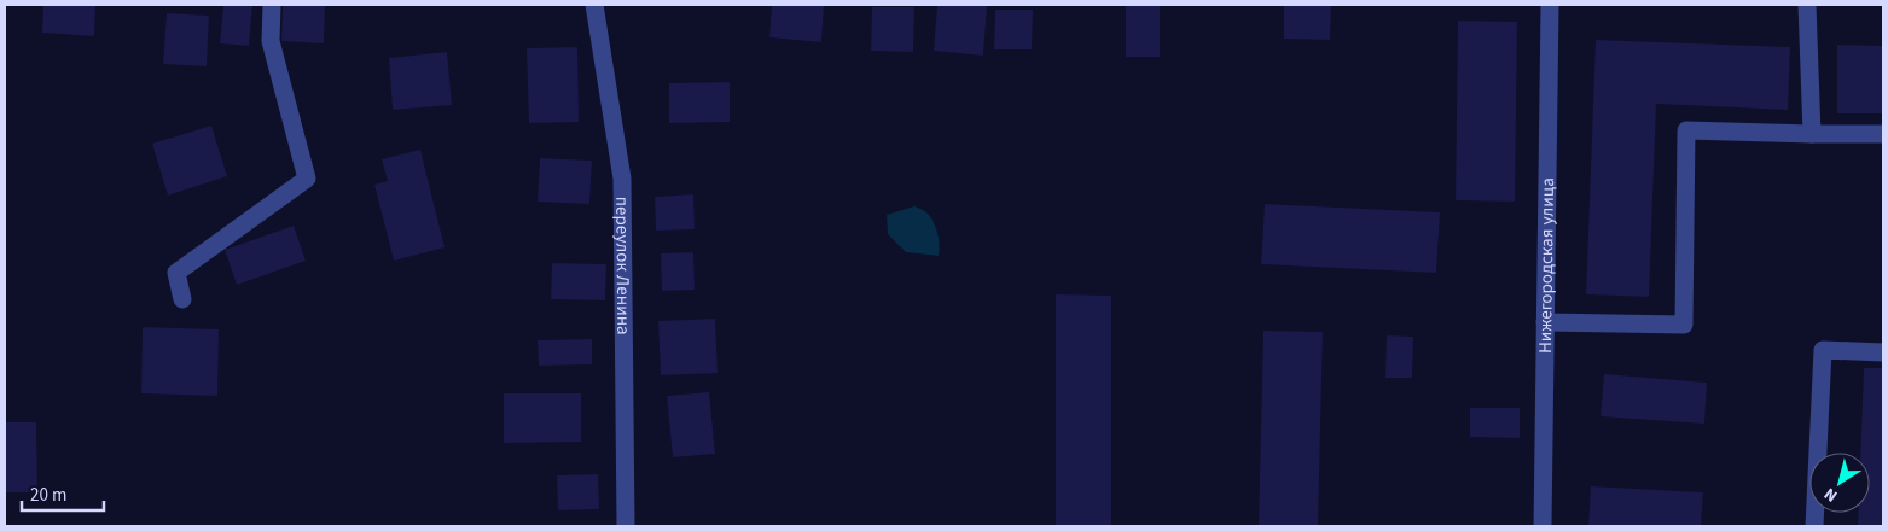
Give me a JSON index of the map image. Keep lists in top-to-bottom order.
{
  "streets": {
    "street": ["переулок Ленина", "Нижегородская улица"]
  },
  "scale_bar": "20 m",
  "north": "bottom left"
}
